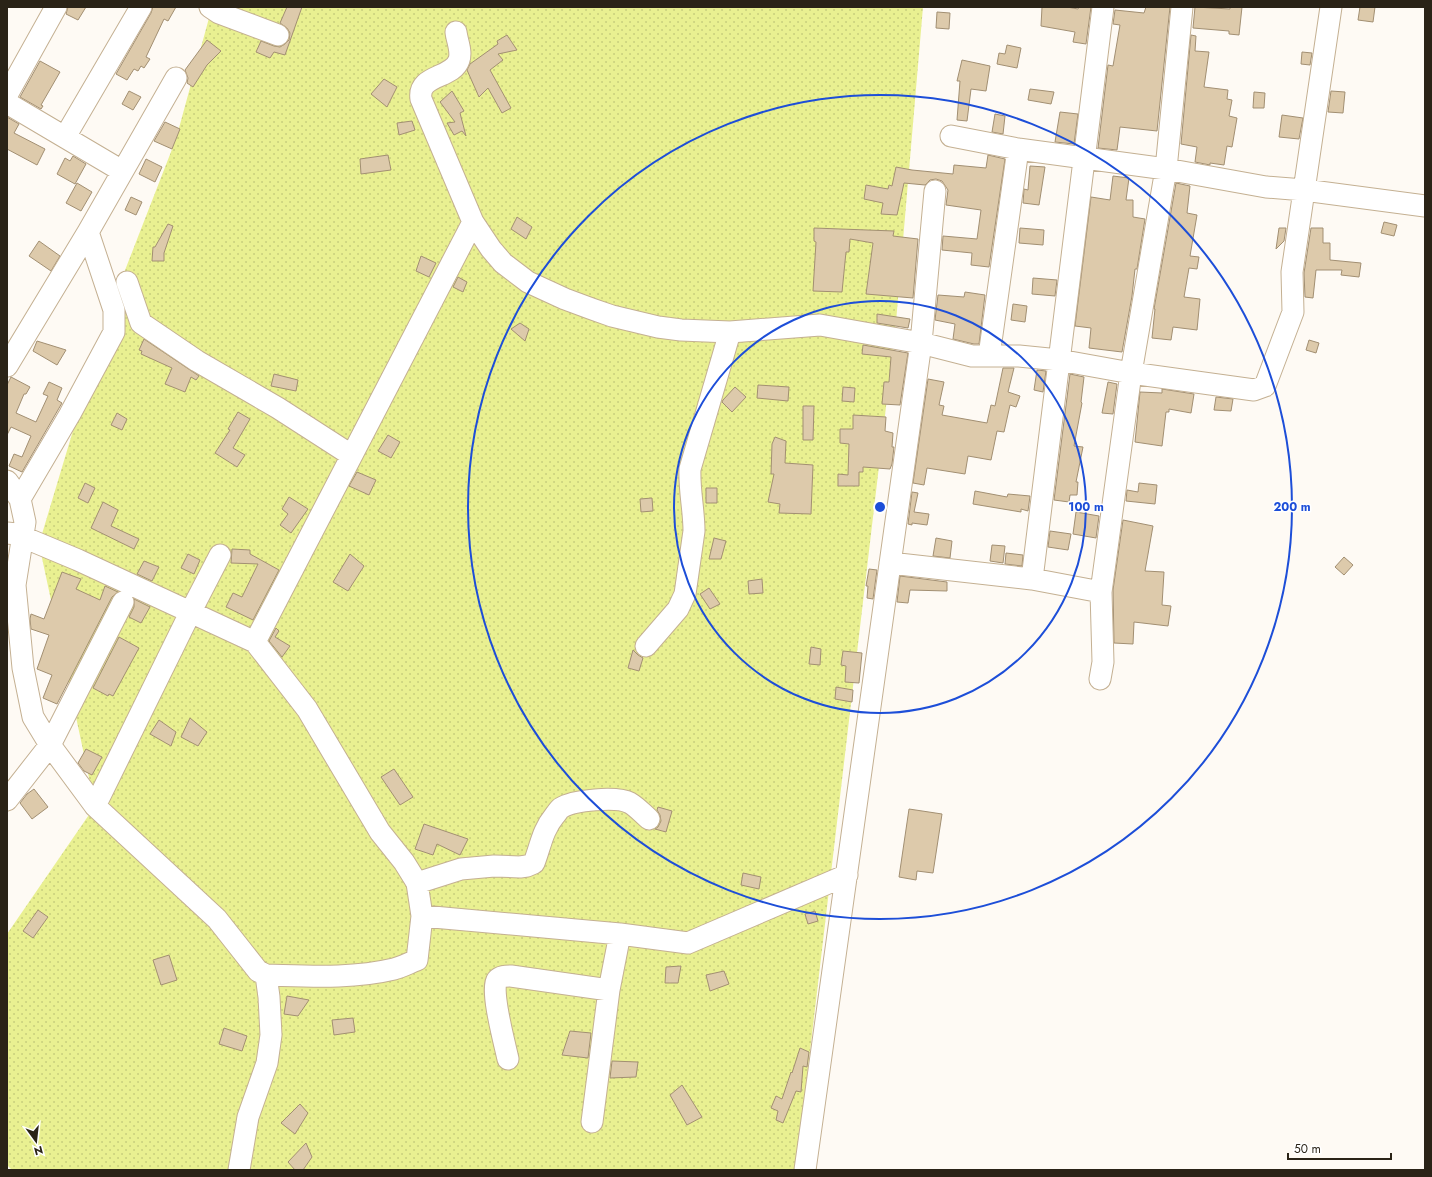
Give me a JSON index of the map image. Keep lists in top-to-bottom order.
{
  "scale_bar": "50 m",
  "north": "bottom",
  "rings": ["100 m", "200 m"]
}
